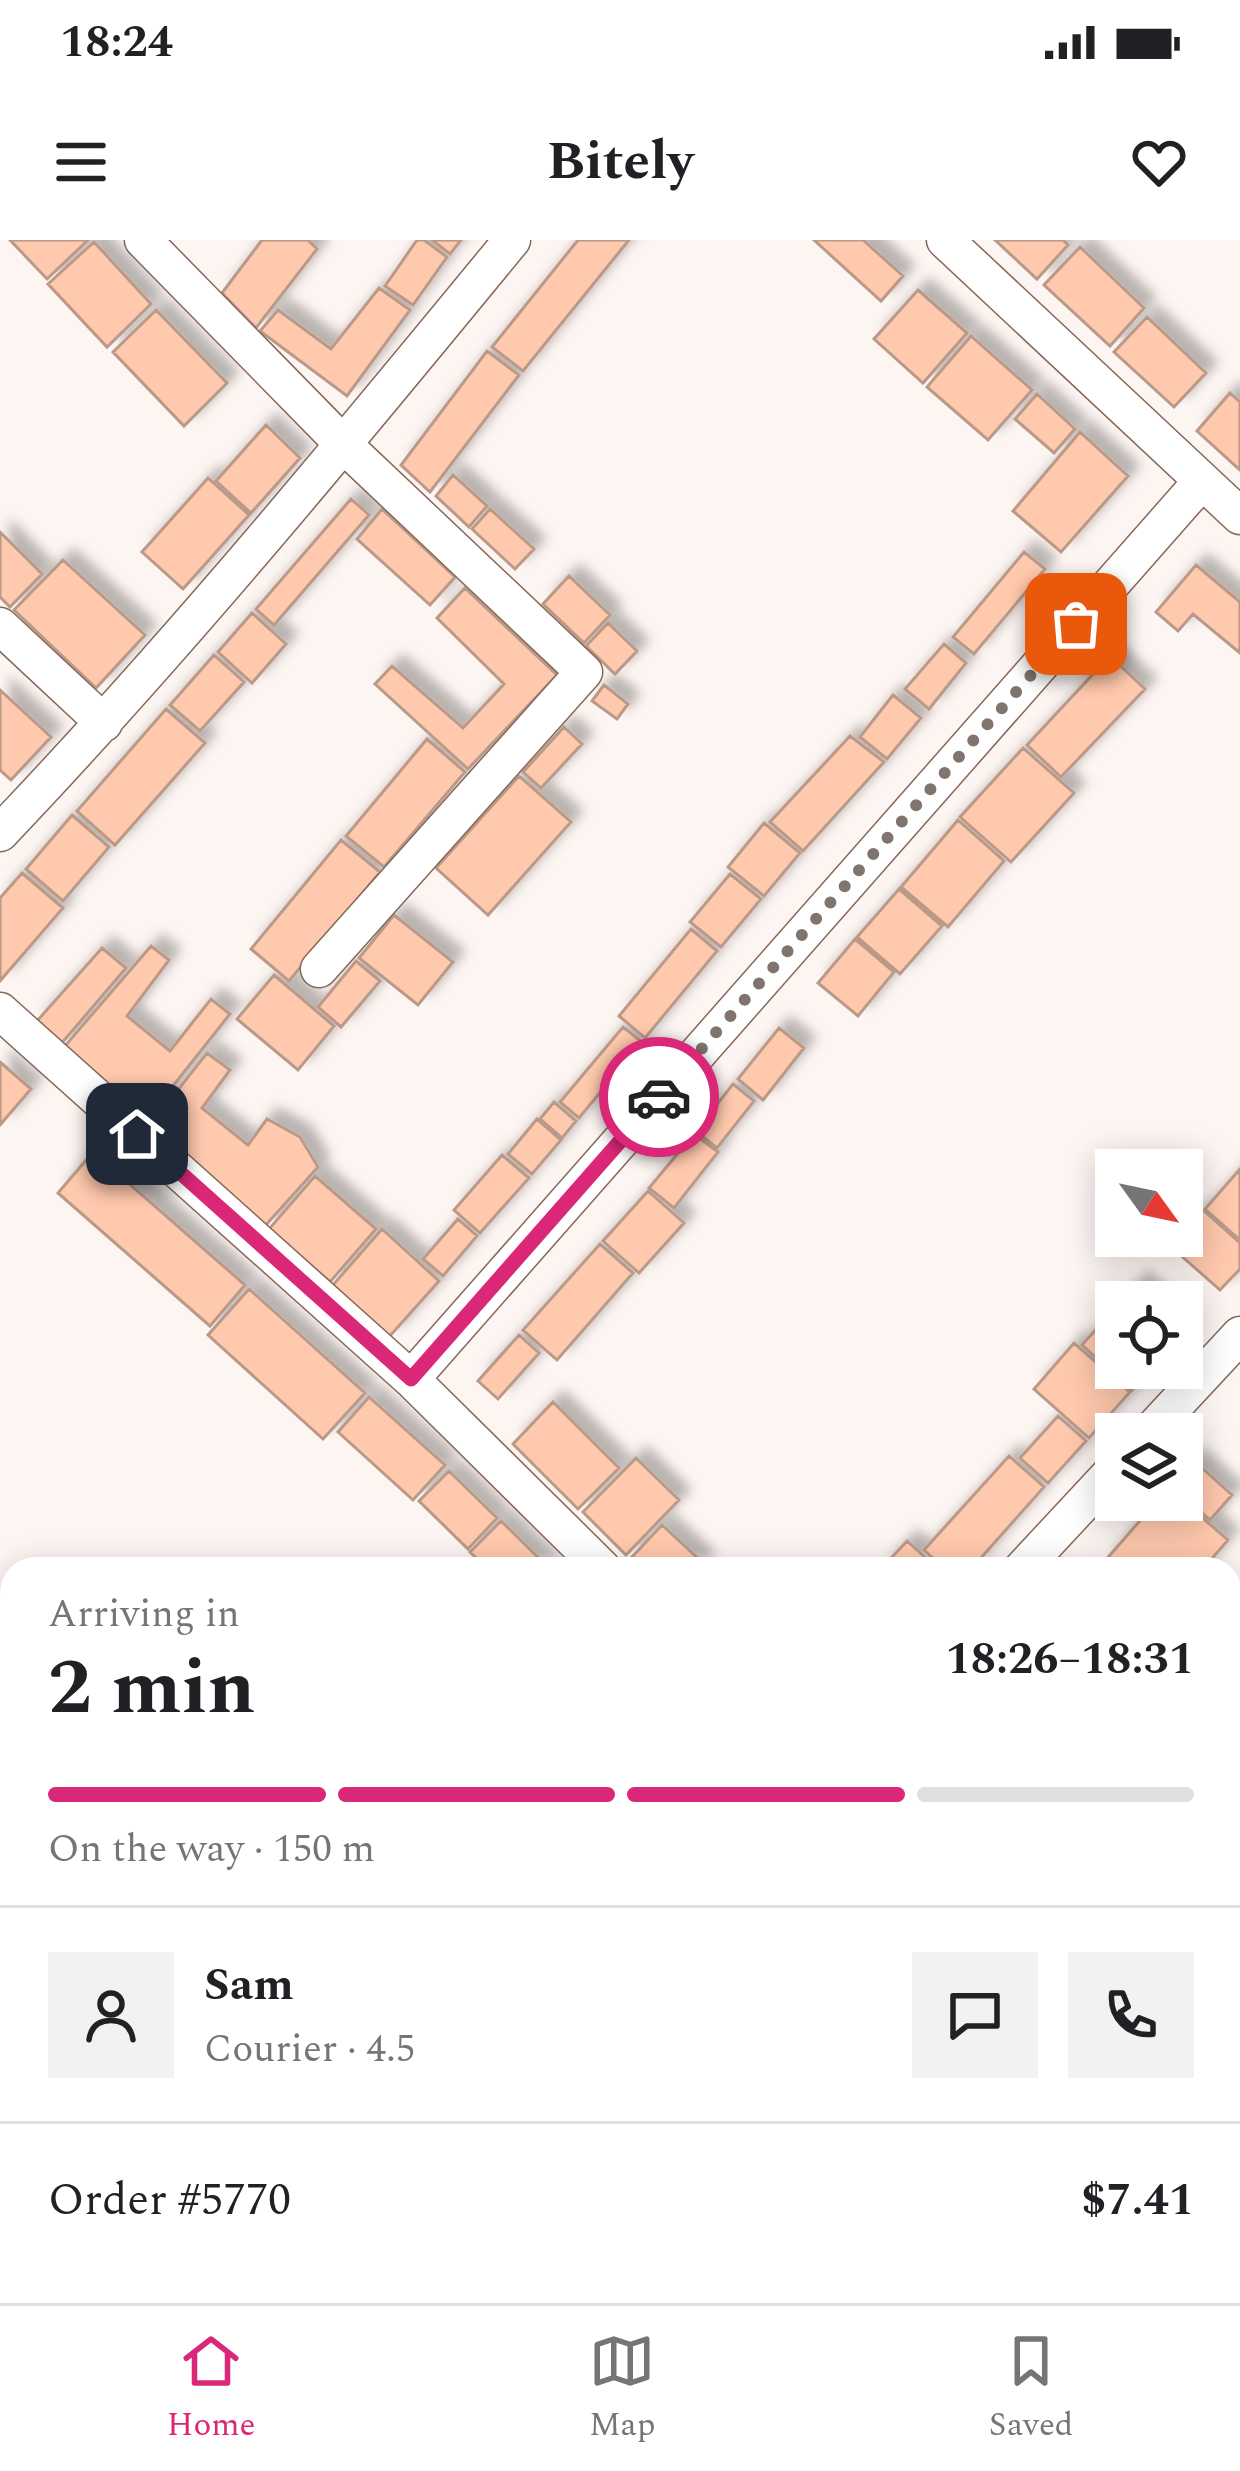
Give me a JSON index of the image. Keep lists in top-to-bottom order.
{
  "north": "bottom right",
  "page": {
    "status": "18:24",
    "header": "Bitely",
    "heading": ["2 min", "Arriving in", "18:26–18:31"],
    "panel": [
      "Sam",
      "Courier · 4.5",
      "Order #5770",
      "$7.41"
    ],
    "bar": "On the way · 150 m",
    "tabs": ["Home", "Map", "Saved"]
  }
}
